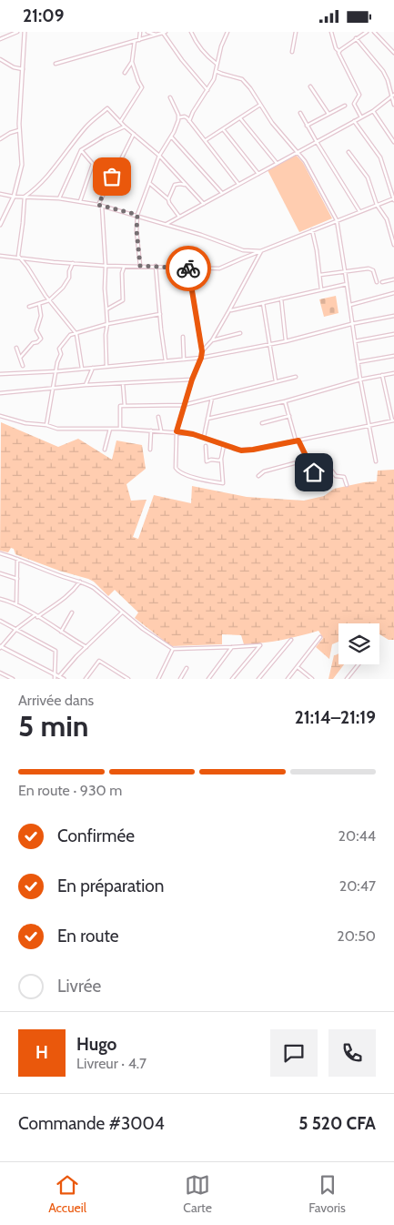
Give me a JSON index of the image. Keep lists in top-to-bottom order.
{
  "page": {
    "status": "21:09",
    "heading": ["5 min", "Arrivée dans", "21:14–21:19"],
    "panel": [
      "Hugo",
      "Livreur · 4.7",
      "Commande #3004",
      "5 520 CFA"
    ],
    "bar": "En route · 930 m",
    "list": [
      ["Confirmée", "20:44"],
      ["En préparation", "20:47"],
      ["En route", "20:50"],
      "Livrée"
    ],
    "round": "H",
    "tabs": ["Accueil", "Carte", "Favoris"]
  }
}
